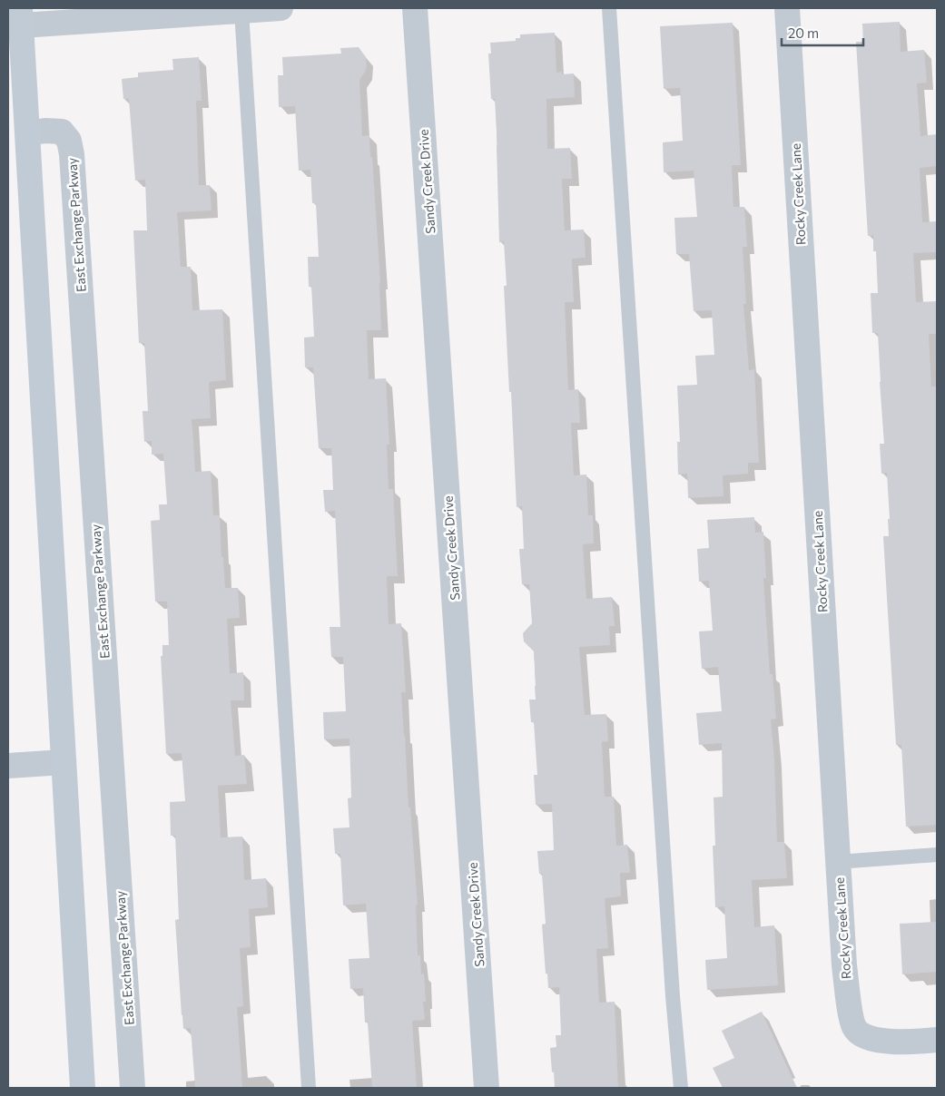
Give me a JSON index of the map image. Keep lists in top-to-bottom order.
{
  "streets": {
    "street": ["Sandy Creek Drive", "Rocky Creek Lane", "East Exchange Parkway"]
  },
  "scale_bar": "20 m"
}
